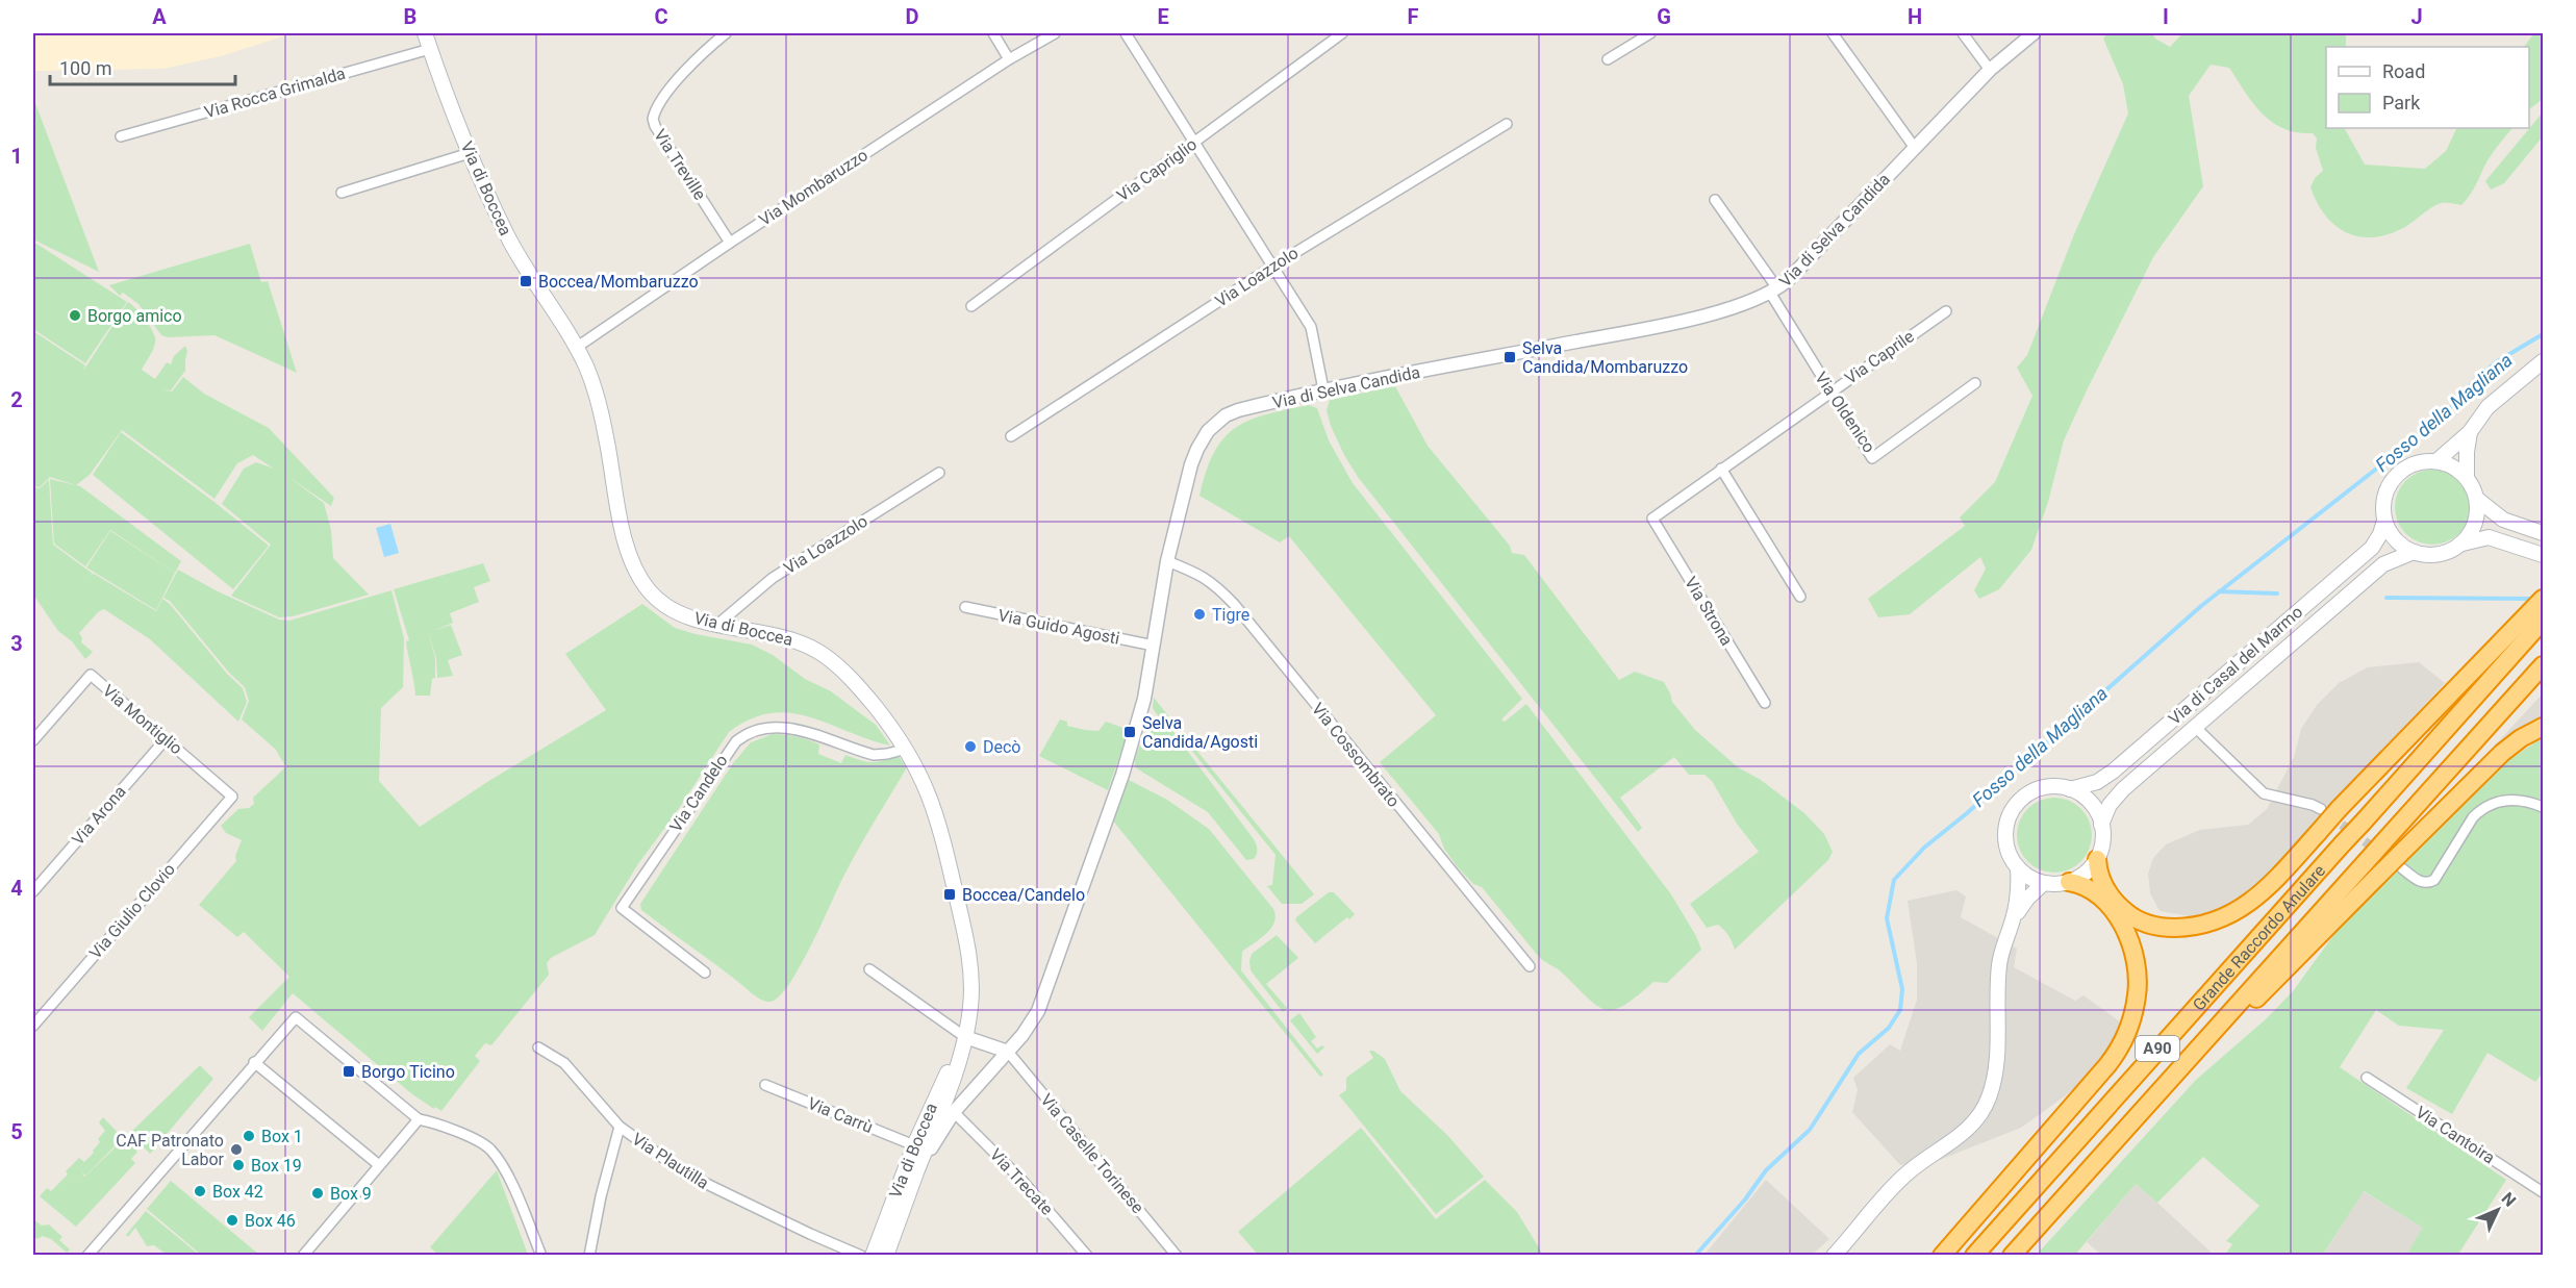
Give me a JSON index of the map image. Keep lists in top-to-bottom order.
{
  "streets": {
    "highway": ["Grande Raccordo Anulare", "A90"],
    "main road": ["Via di Boccea", "Via di Casal del Marmo"],
    "street": [
      "Via Rocca Grimalda",
      "Via Treville",
      "Via Capriglio",
      "Via Mombaruzzo",
      "Via di Selva Candida",
      "Via Loazzolo",
      "Via Caprile",
      "Via Oldenico",
      "Via Strona",
      "Via Guido Agosti",
      "Via Montiglio",
      "Via Cossombrato",
      "Via Candelo",
      "Via Arona",
      "Via Giulio Clovio",
      "Via Carrù",
      "Via Cantoira",
      "Via Caselle Torinese",
      "Via Plautilla",
      "Via Trecate"
    ]
  },
  "crossings": [
    ["Via Rocca Grimalda", "Via di Boccea"],
    ["Via Treville", "Via Mombaruzzo"],
    ["Via Mombaruzzo", "Via di Boccea"],
    ["Via di Boccea", "Via di Selva Candida"],
    ["Via di Boccea", "Via Loazzolo"],
    ["Via di Boccea", "Via Candelo"],
    ["Via di Boccea", "Via Carrù"],
    ["Via di Selva Candida", "Via Oldenico"],
    ["Via di Selva Candida", "Via Guido Agosti"],
    ["Via di Selva Candida", "Via Cossombrato"],
    ["Via di Selva Candida", "Via Caselle Torinese"],
    ["Via di Selva Candida", "Via Trecate"],
    ["Via Caprile", "Via Oldenico"],
    ["Via Caprile", "Via Strona"],
    ["Via Montiglio", "Via Arona"],
    ["Via Montiglio", "Via Giulio Clovio"]
  ],
  "water": ["Fosso della Magliana"],
  "places": {
    "transit": [
      "Boccea/Mombaruzzo",
      "Selva Candida/Mombaruzzo",
      "Selva Candida/Agosti",
      "Boccea/Candelo",
      "Borgo Ticino"
    ],
    "other": [
      "Borgo amico",
      "Tigre",
      "Decò",
      "Box 1",
      "CAF Patronato Labor",
      "Box 19",
      "Box 42",
      "Box 9",
      "Box 46"
    ]
  },
  "legend": ["Road", "Park"],
  "scale_bar": "100 m",
  "north": "top right",
  "grid": {
    "columns": [
      "A",
      "B",
      "C",
      "D",
      "E",
      "F",
      "G",
      "H",
      "I",
      "J"
    ],
    "rows": [
      "1",
      "2",
      "3",
      "4",
      "5"
    ]
  }
}
